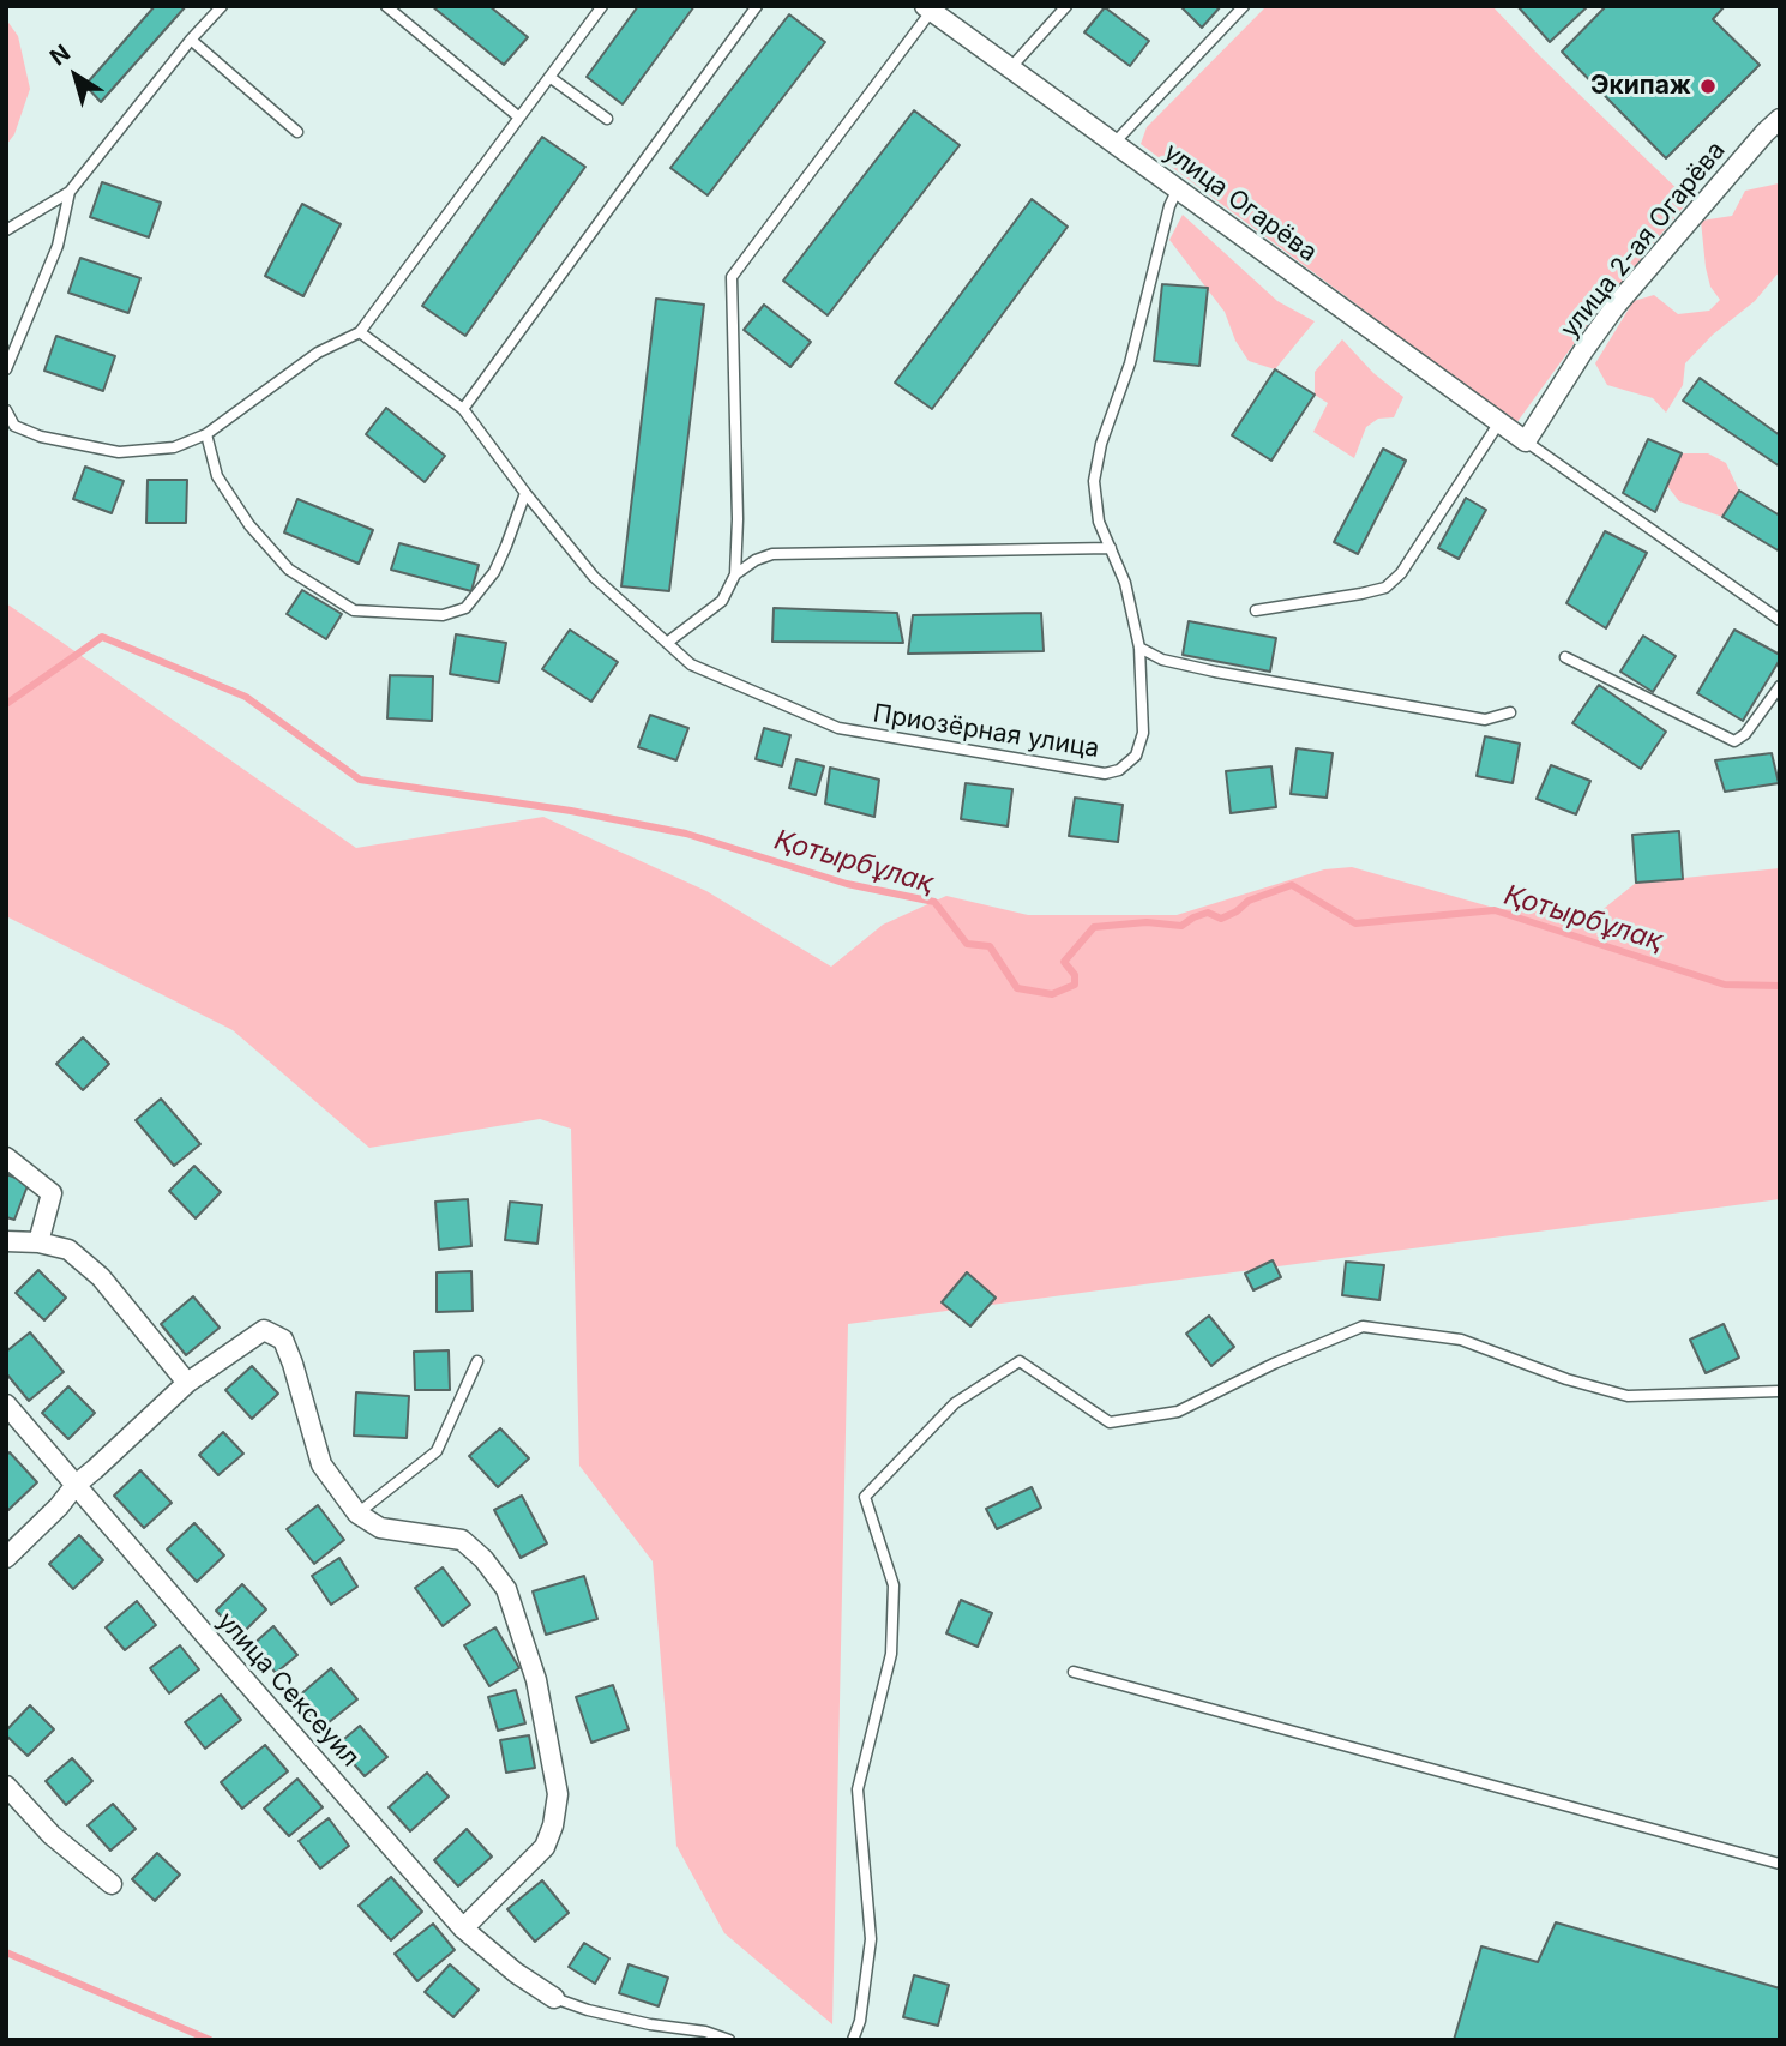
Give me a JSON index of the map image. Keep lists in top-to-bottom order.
{
  "streets": {
    "street": ["улица Огарёва", "улица 2-ая Огарёва", "улица Сексеуил"],
    "lane": ["Приозёрная улица"]
  },
  "crossings": [
    ["улица Огарёва", "улица 2-ая Огарёва"],
    ["улица Огарёва", "Приозёрная улица"]
  ],
  "water": ["Қотырбұлақ"],
  "places": ["Экипаж"],
  "north": "top left"
}
